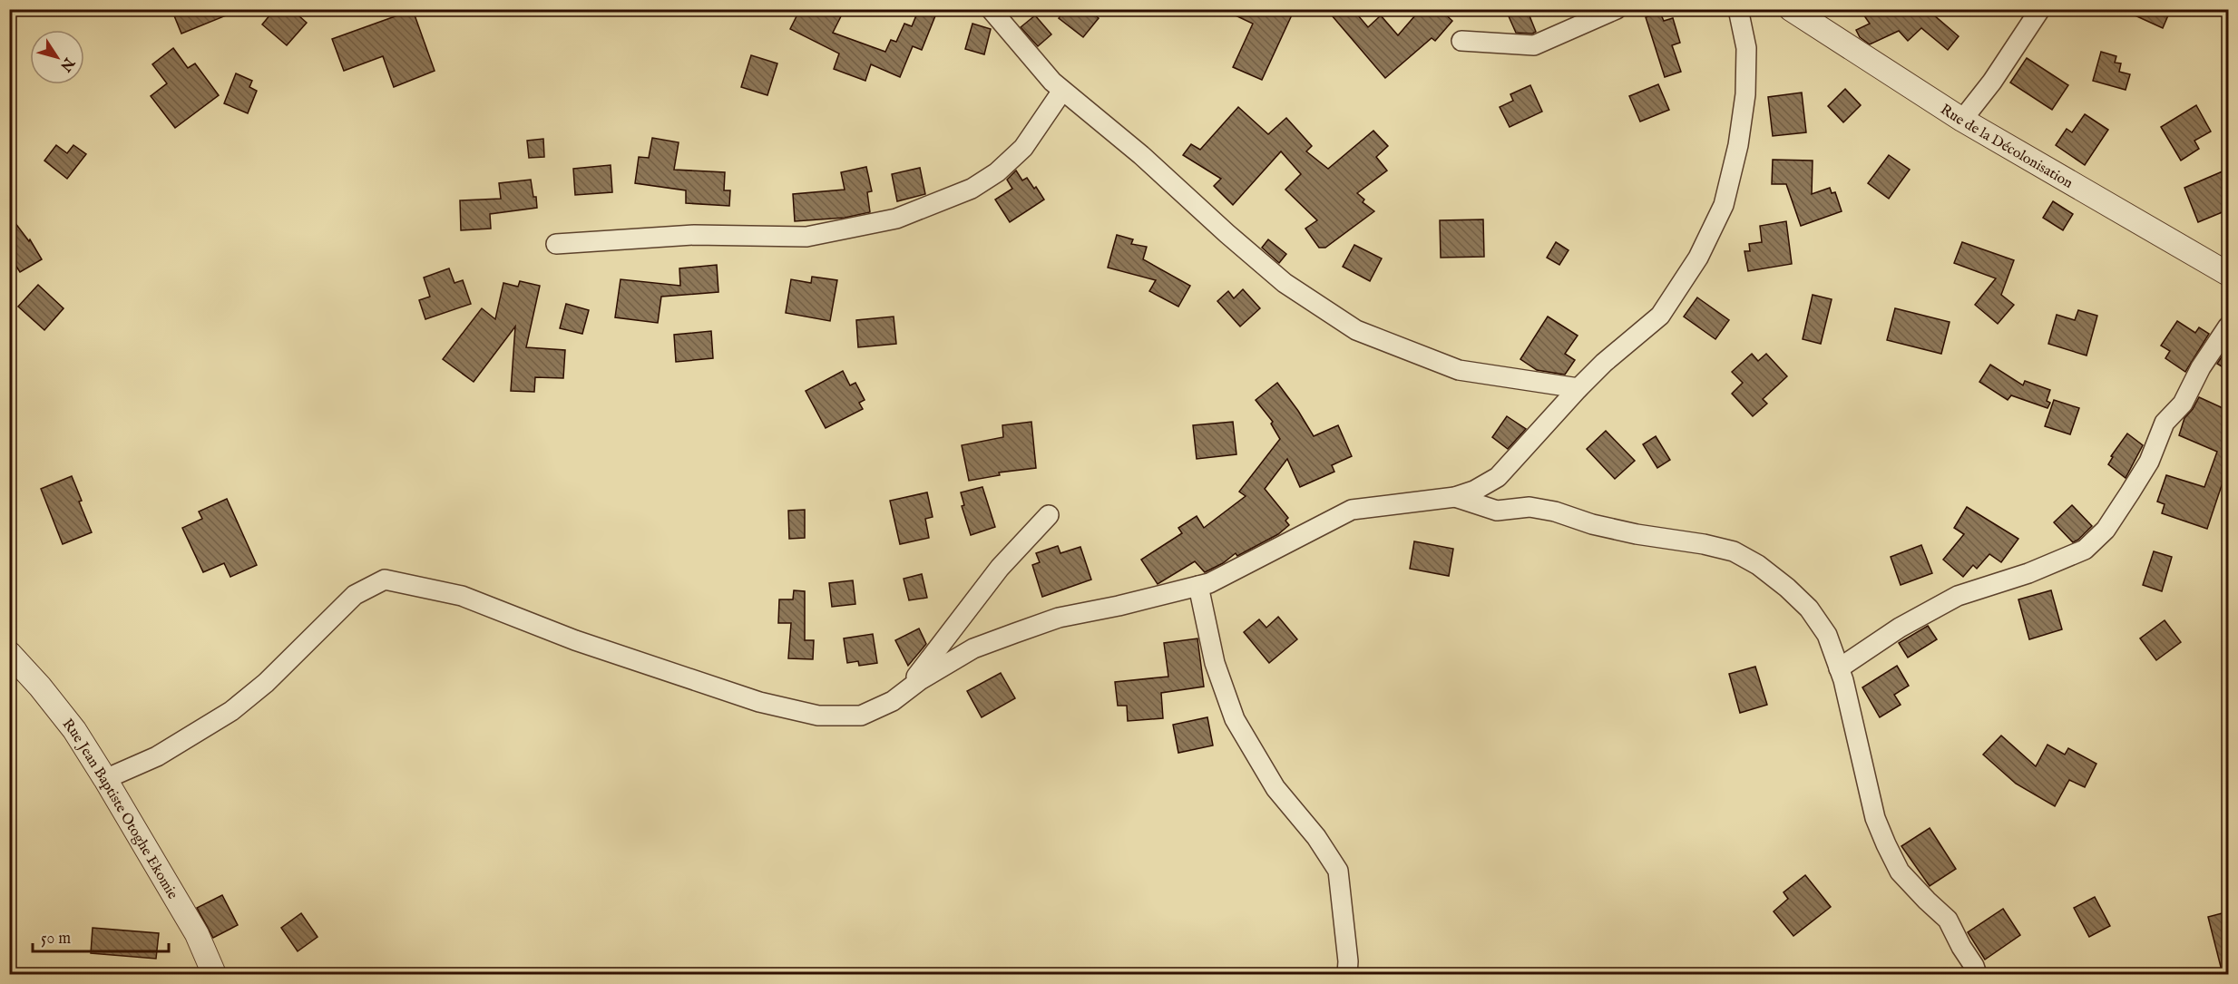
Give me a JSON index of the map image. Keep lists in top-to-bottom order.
{
  "streets": {
    "street": ["Rue de la Décolonisation", "Rue Jean Baptiste Otoghe Ekomie"]
  },
  "scale_bar": "50 m",
  "north": "bottom right"
}
